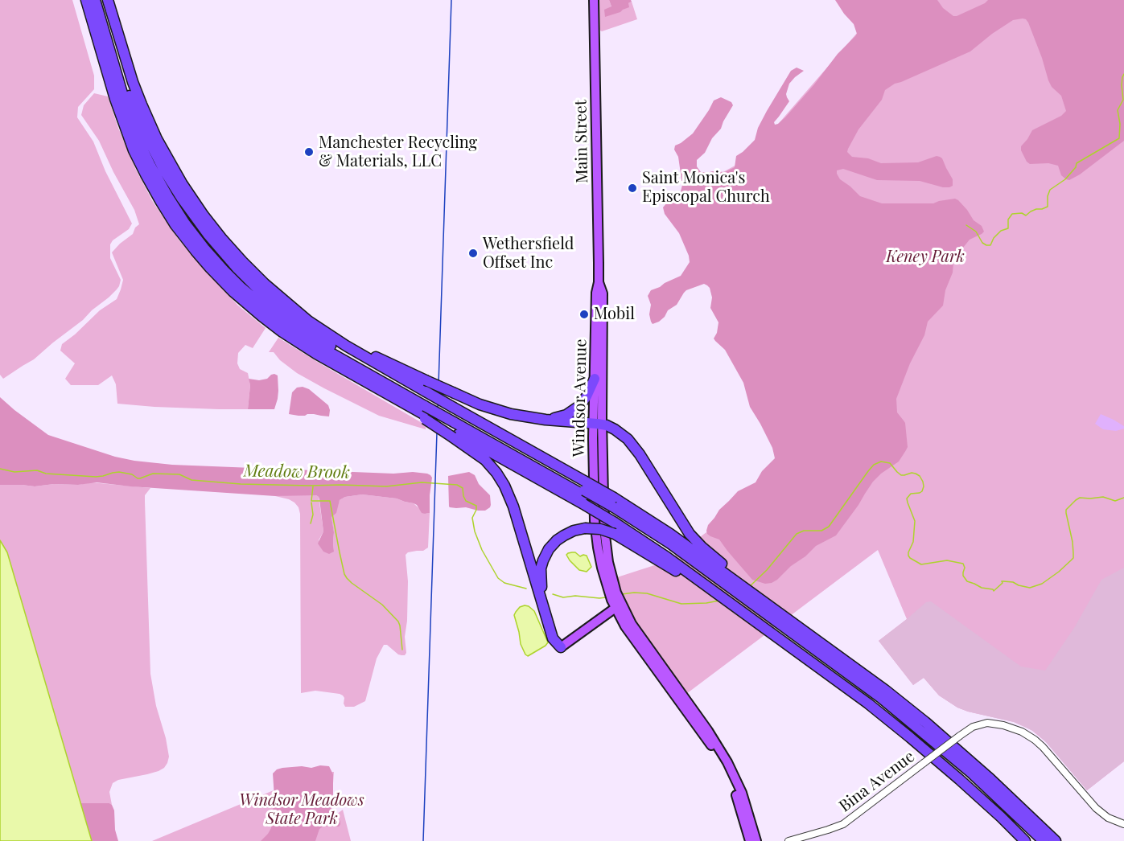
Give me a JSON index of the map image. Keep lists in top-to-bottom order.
{
  "streets": {
    "main road": ["Main Street", "Windsor Avenue"],
    "street": ["Bina Avenue"]
  },
  "crossings": [
    ["Main Street", "Windsor Avenue"]
  ],
  "water": ["Meadow Brook"],
  "parks": ["Keney Park", "Windsor Meadows State Park"],
  "places": [
    "Manchester Recycling & Materials, LLC",
    "Saint Monica's Episcopal Church",
    "Wethersfield Offset Inc",
    "Mobil"
  ]
}
